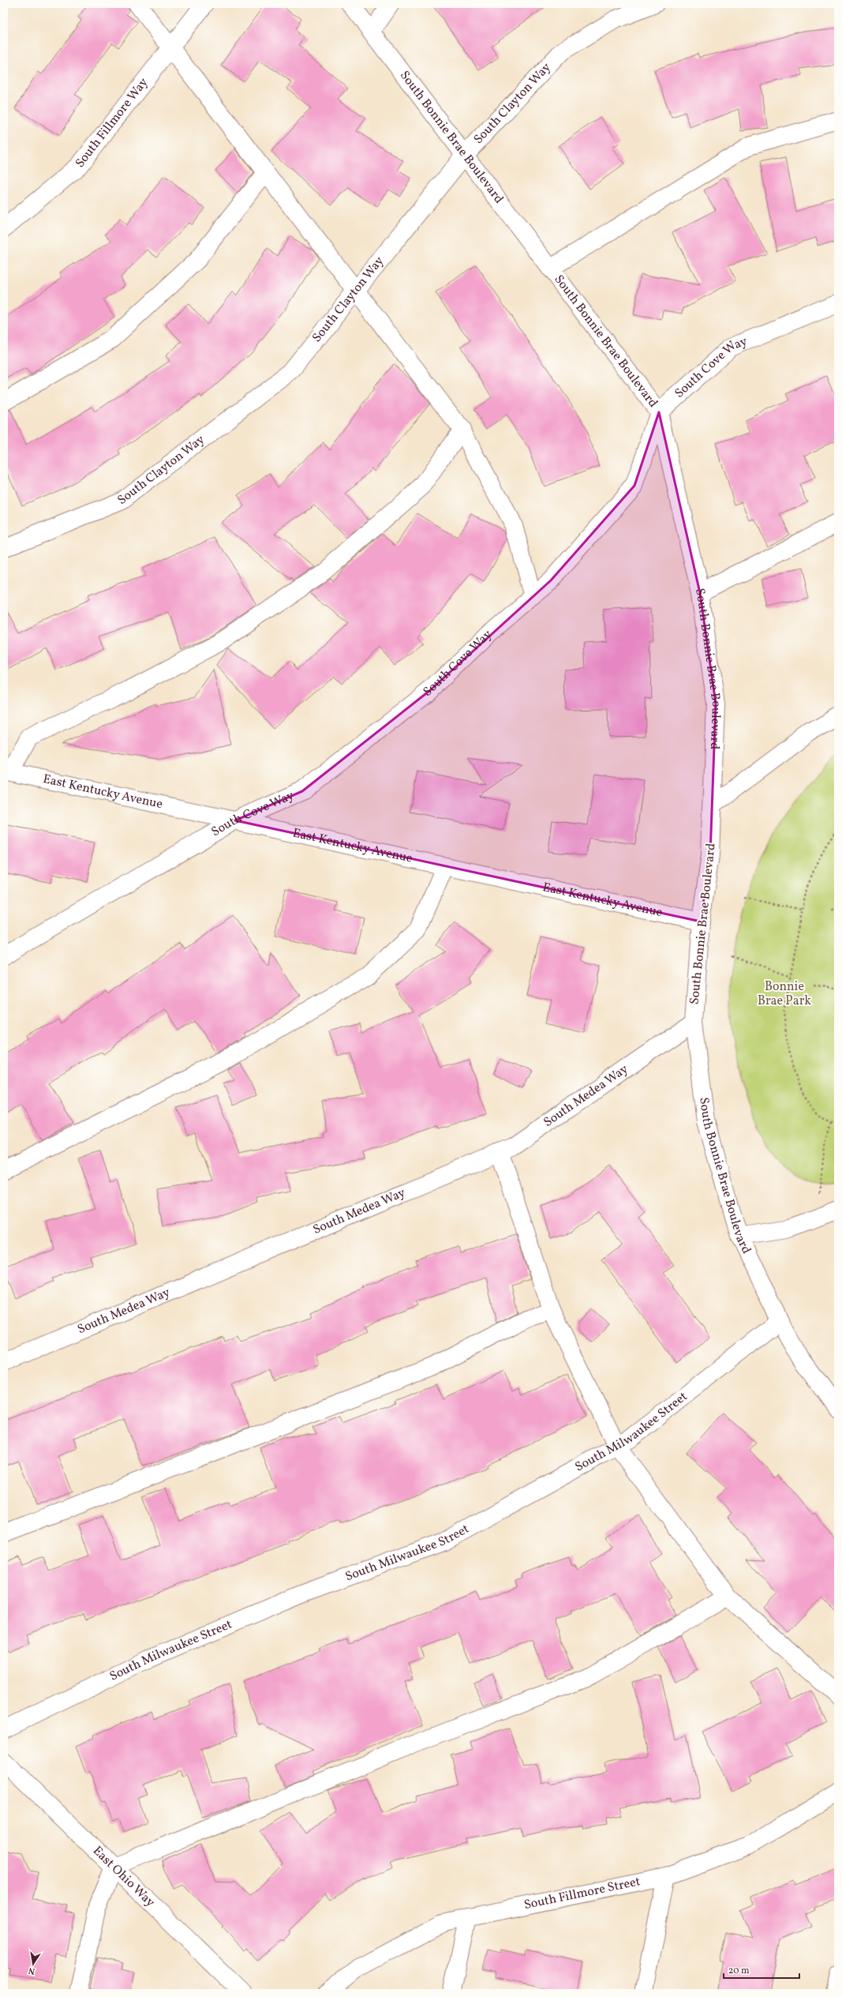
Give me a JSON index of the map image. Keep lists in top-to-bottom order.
{
  "streets": {
    "street": [
      "South Clayton Way",
      "South Fillmore Way",
      "South Bonnie Brae Boulevard",
      "South Cove Way",
      "East Kentucky Avenue",
      "South Medea Way",
      "South Milwaukee Street",
      "East Ohio Way",
      "South Fillmore Street"
    ]
  },
  "crossings": [
    ["South Clayton Way", "South Bonnie Brae Boulevard"],
    ["South Bonnie Brae Boulevard", "South Cove Way"],
    ["South Bonnie Brae Boulevard", "East Kentucky Avenue"],
    ["South Bonnie Brae Boulevard", "South Medea Way"],
    ["South Bonnie Brae Boulevard", "South Milwaukee Street"],
    ["South Cove Way", "East Kentucky Avenue"]
  ],
  "parks": ["Bonnie Brae Park"],
  "scale_bar": "20 m",
  "north": "bottom"
}
